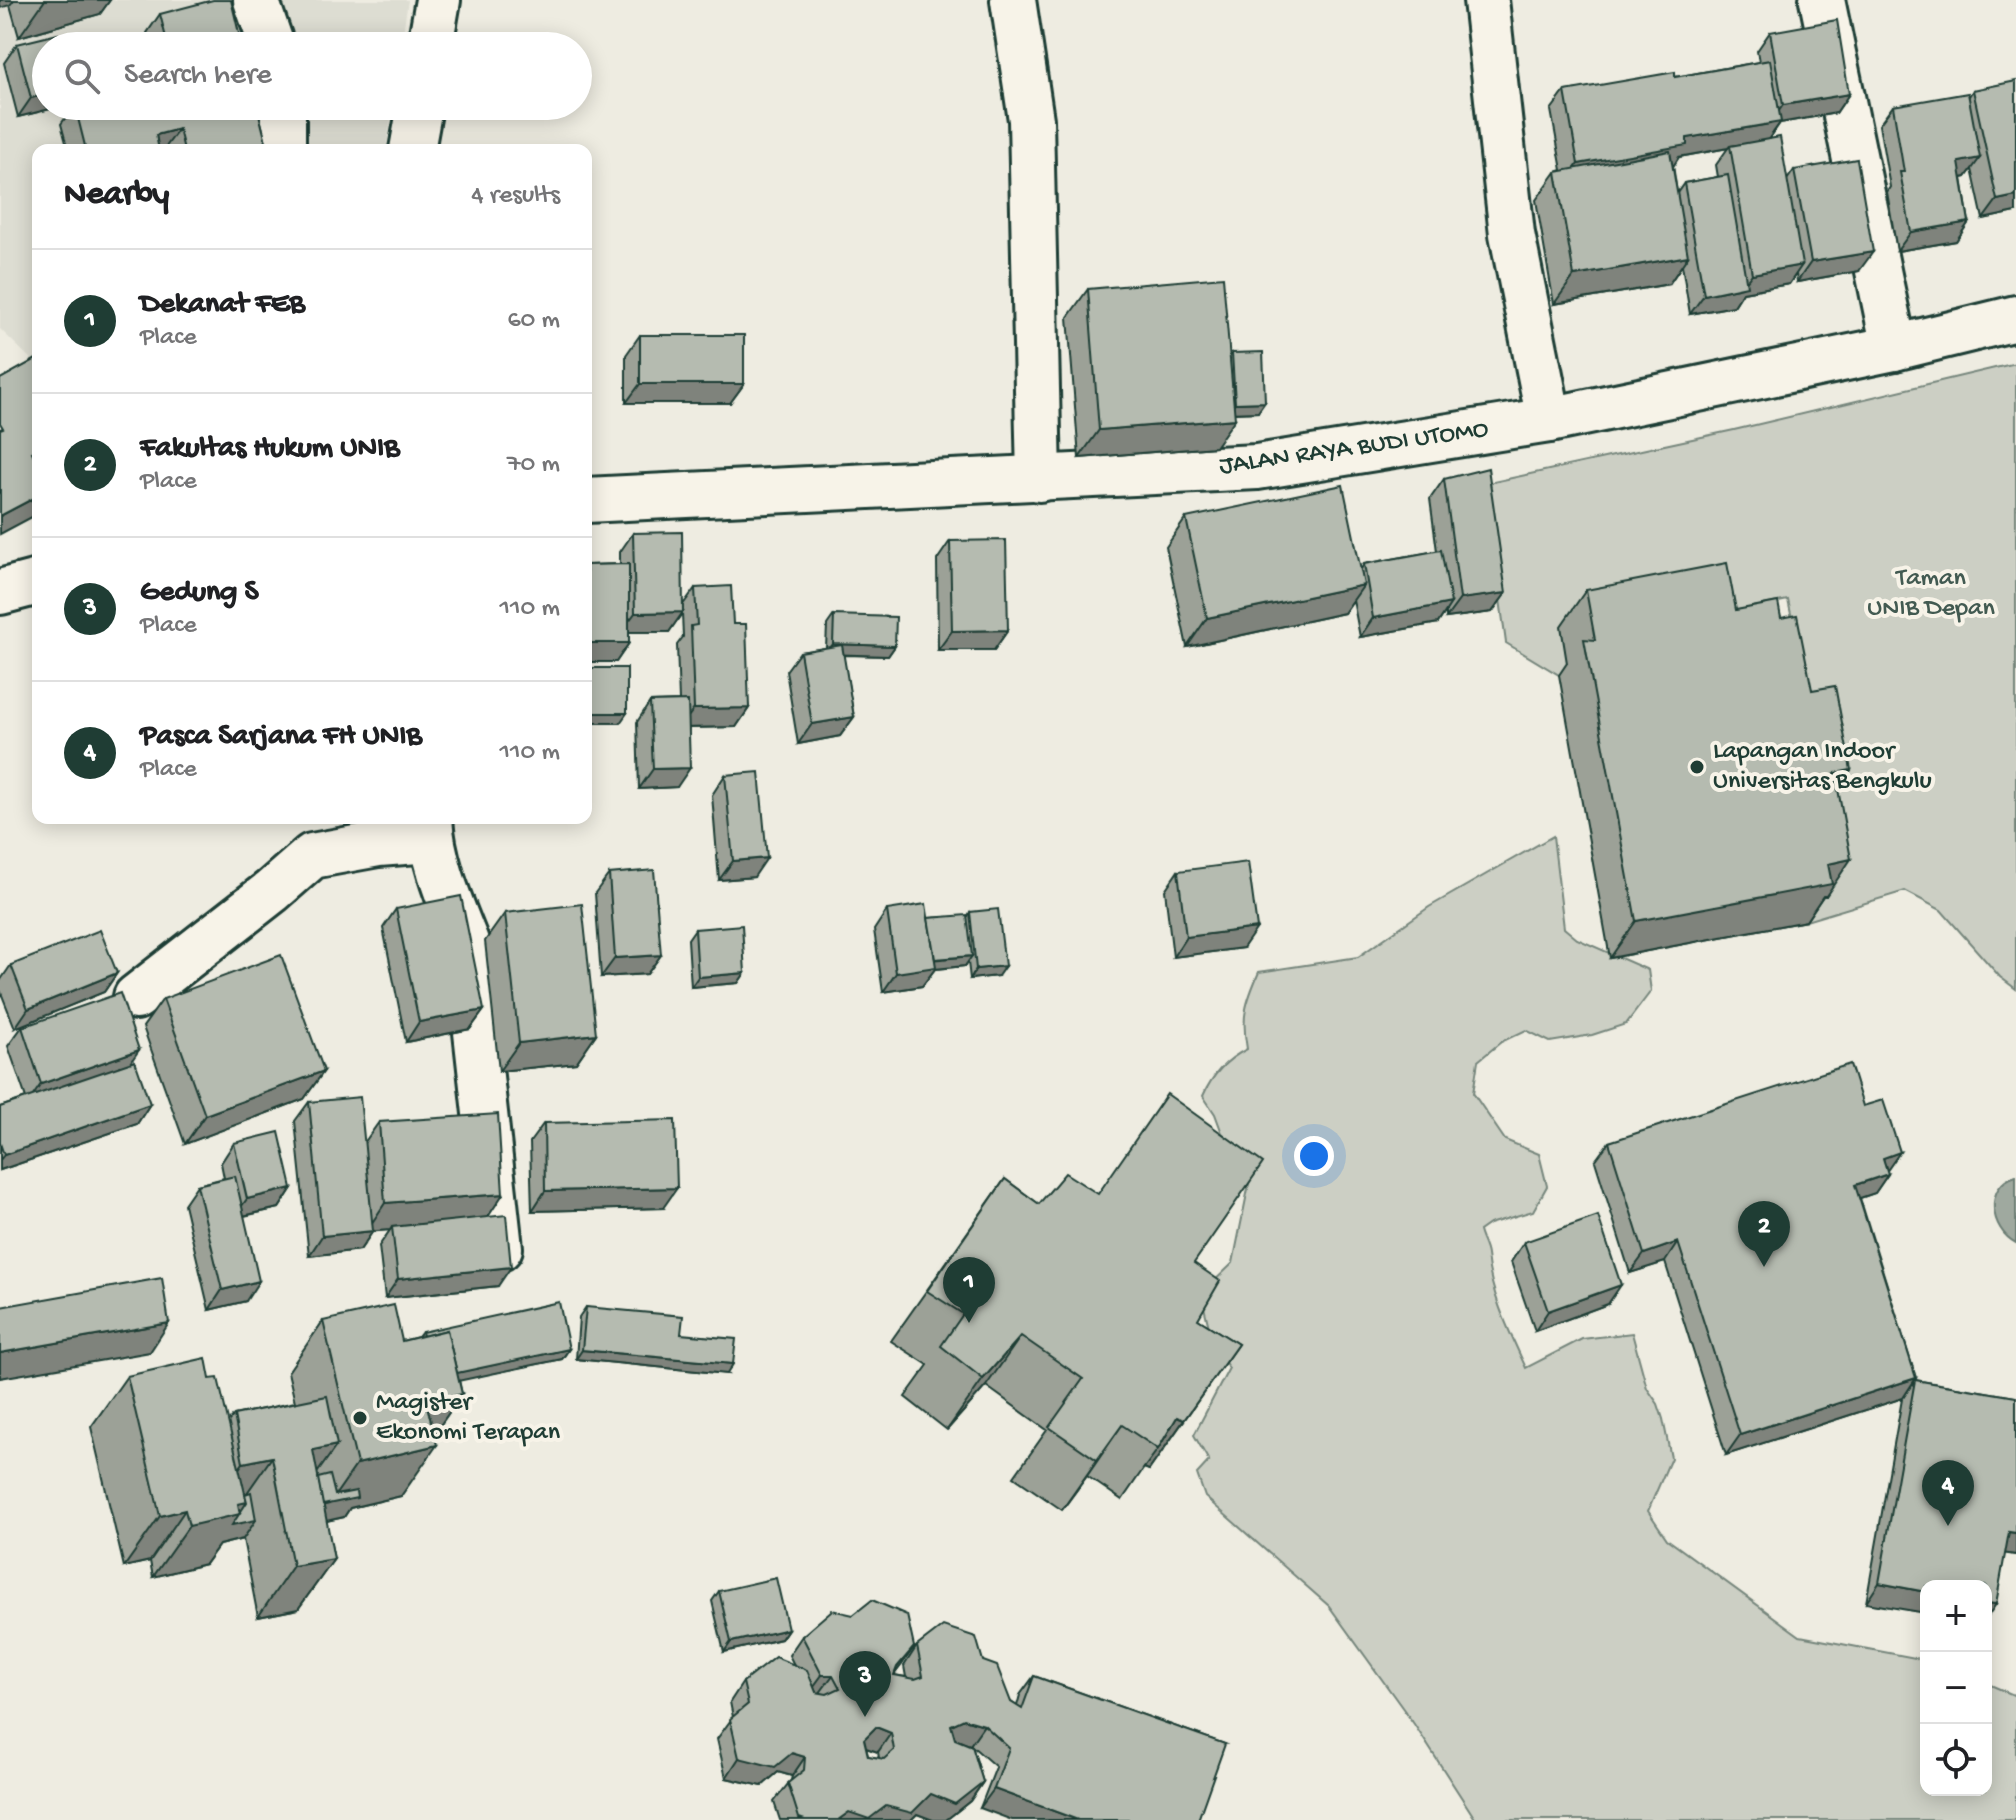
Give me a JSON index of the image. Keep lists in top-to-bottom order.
{
  "streets": {
    "main road": ["JALAN RAYA BUDI UTOMO"]
  },
  "parks": ["Taman UNIB Depan"],
  "places": ["Lapangan Indoor Universitas Bengkulu", "Magister Ekonomi Terapan"],
  "page": {
    "search": "Search here",
    "heading": ["Nearby", "4 results"],
    "list": [
      {
        "mark": "1",
        "name": "Dekanat FEB",
        "note": "Place",
        "value": "60 m"
      },
      {
        "mark": "2",
        "name": "Fakultas Hukum UNIB",
        "note": "Place",
        "value": "70 m"
      },
      {
        "mark": "3",
        "name": "Gedung S",
        "note": "Place",
        "value": "110 m"
      },
      {
        "mark": "4",
        "name": "Pasca Sarjana FH UNIB",
        "note": "Place",
        "value": "110 m"
      }
    ],
    "pins": [
      "2",
      "1",
      "4",
      "3"
    ],
    "map_buttons": ["+", "−"]
  }
}
